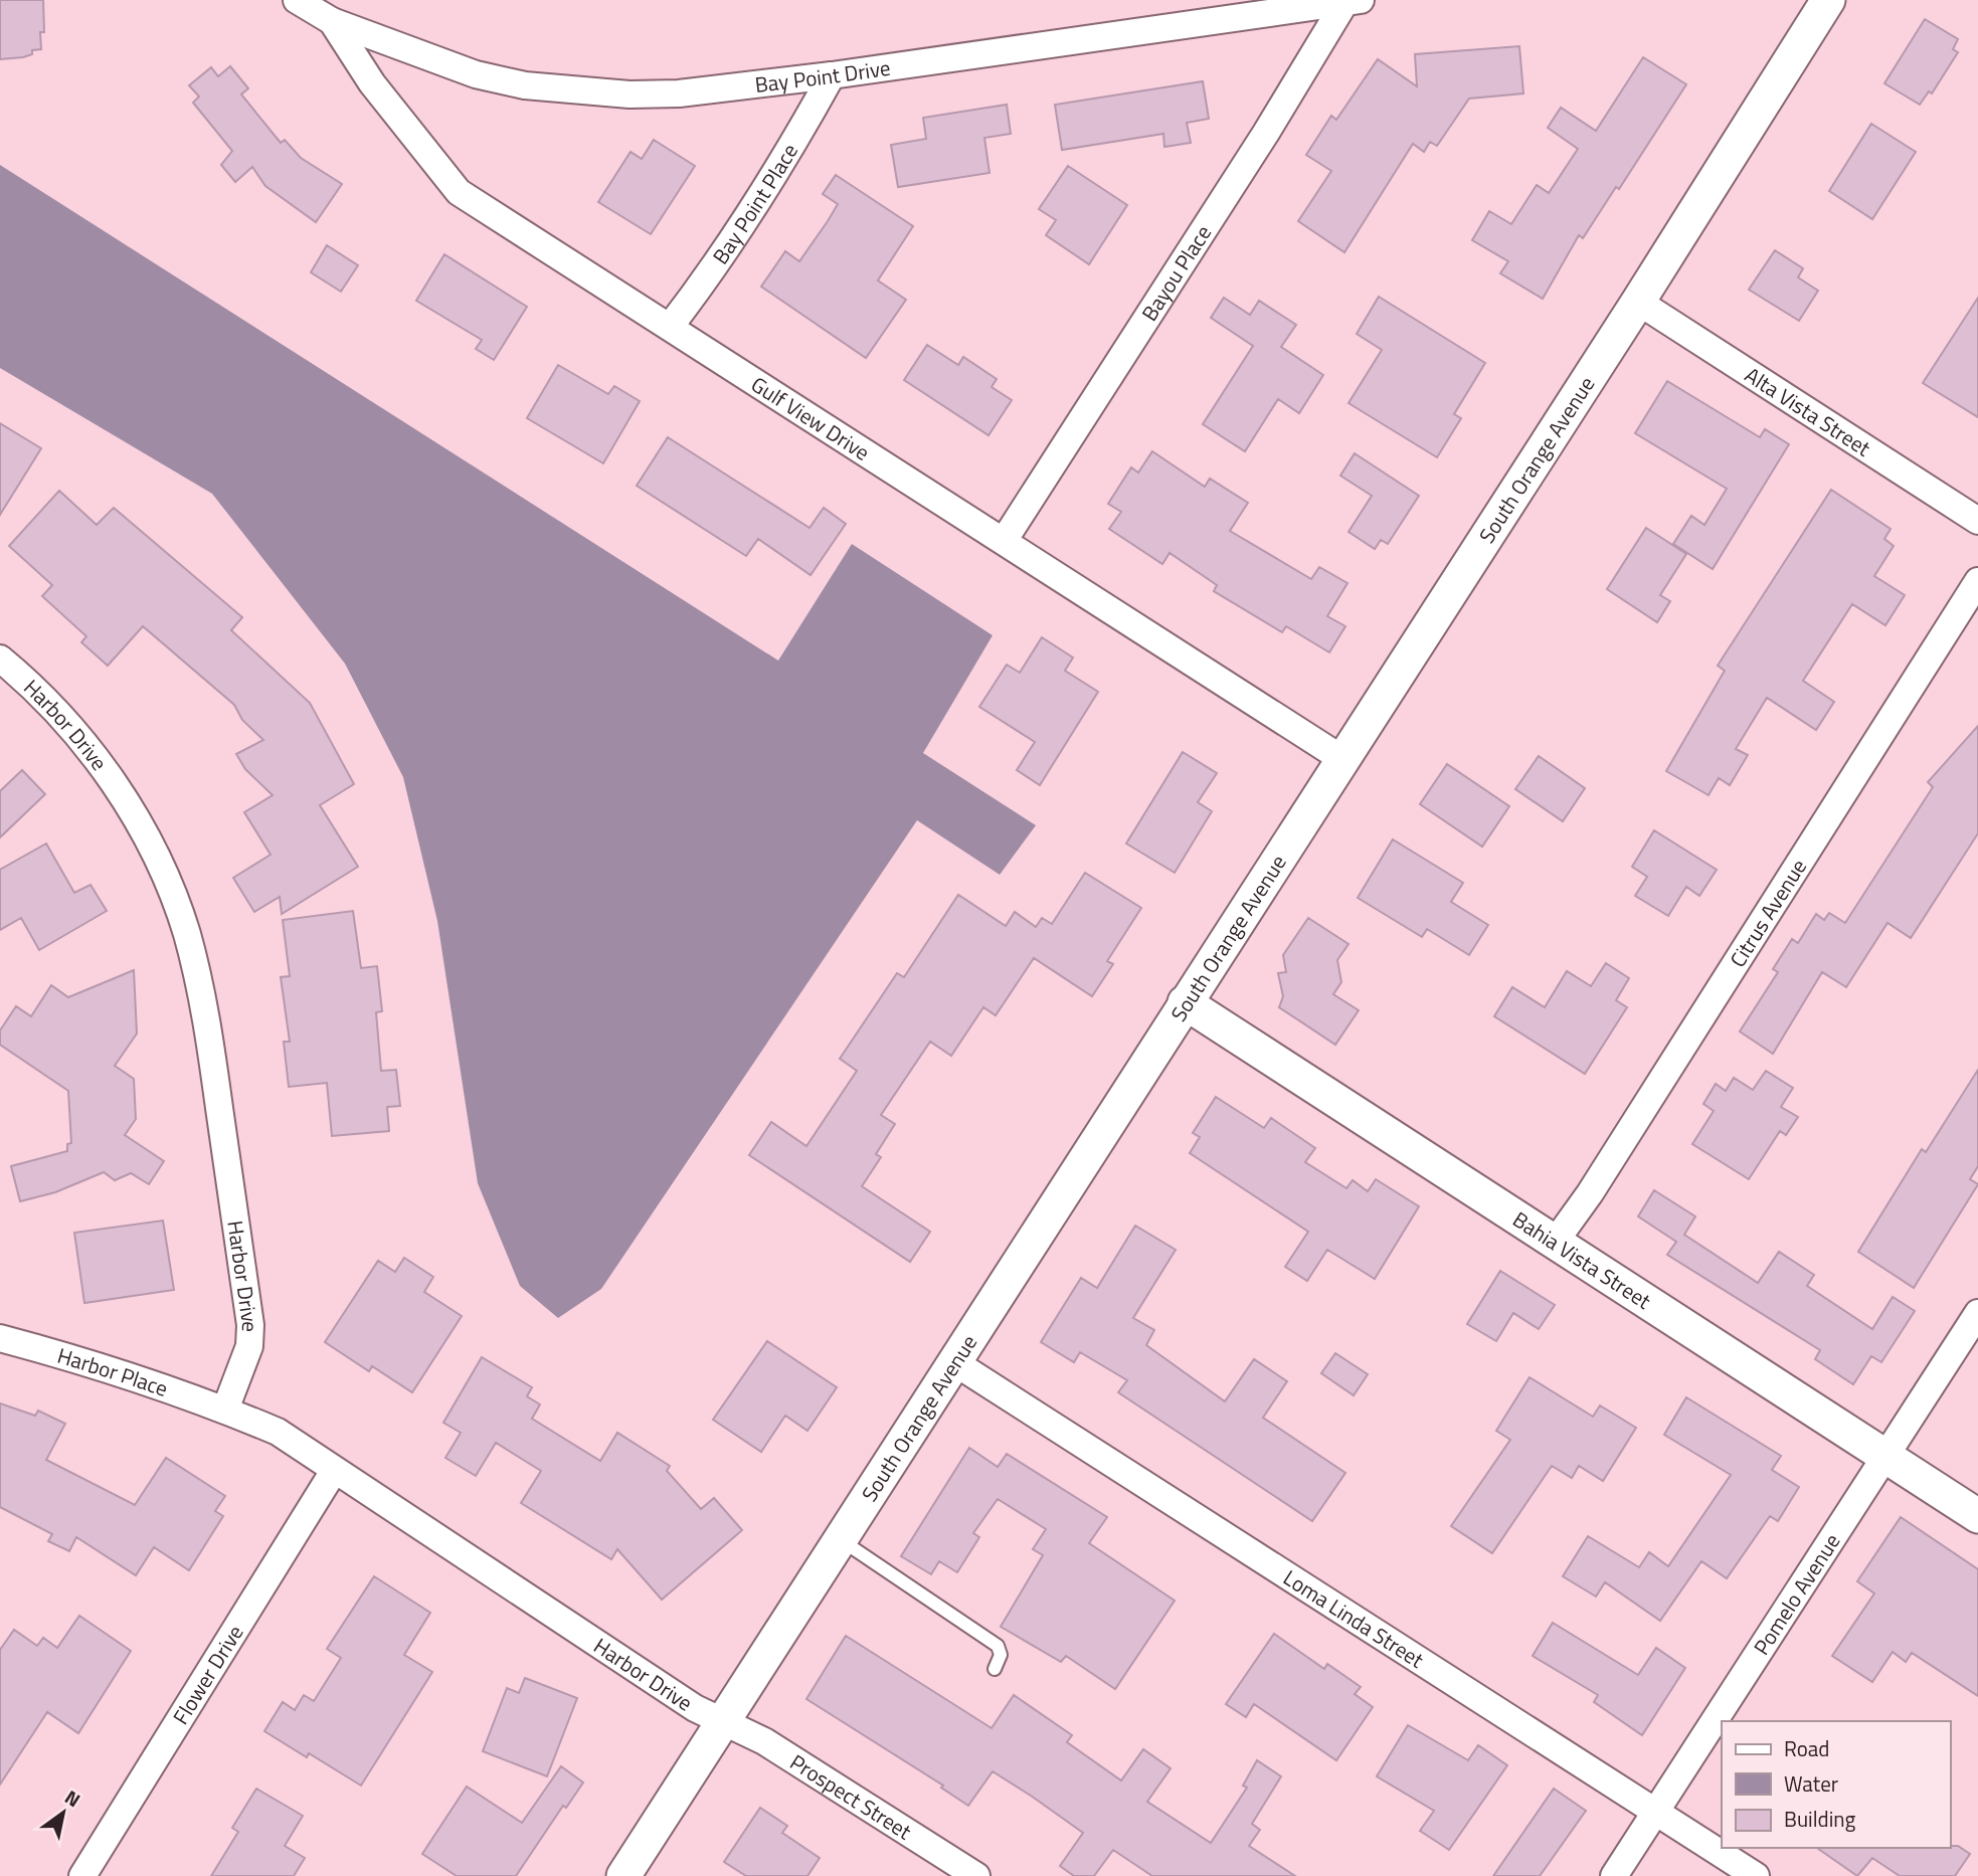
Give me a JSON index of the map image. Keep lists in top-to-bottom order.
{
  "streets": {
    "street": [
      "Bay Point Drive",
      "Bay Point Place",
      "Bayou Place",
      "Alta Vista Street",
      "Gulf View Drive",
      "South Orange Avenue",
      "Harbor Drive",
      "Citrus Avenue",
      "Bahia Vista Street",
      "Harbor Place",
      "Pomelo Avenue",
      "Loma Linda Street",
      "Flower Drive",
      "Prospect Street"
    ]
  },
  "crossings": [
    ["Bay Point Drive", "Bay Point Place"],
    ["Bay Point Drive", "Bayou Place"],
    ["Bay Point Drive", "Gulf View Drive"],
    ["Bay Point Place", "Gulf View Drive"],
    ["Bayou Place", "Gulf View Drive"],
    ["Alta Vista Street", "South Orange Avenue"],
    ["Gulf View Drive", "South Orange Avenue"],
    ["South Orange Avenue", "Harbor Drive"],
    ["South Orange Avenue", "Bahia Vista Street"],
    ["South Orange Avenue", "Loma Linda Street"],
    ["South Orange Avenue", "Prospect Street"],
    ["Harbor Drive", "Harbor Place"],
    ["Harbor Drive", "Flower Drive"],
    ["Harbor Drive", "Prospect Street"],
    ["Citrus Avenue", "Bahia Vista Street"],
    ["Bahia Vista Street", "Pomelo Avenue"],
    ["Pomelo Avenue", "Loma Linda Street"]
  ],
  "legend": ["Road", "Water", "Building"],
  "north": "top right"
}
